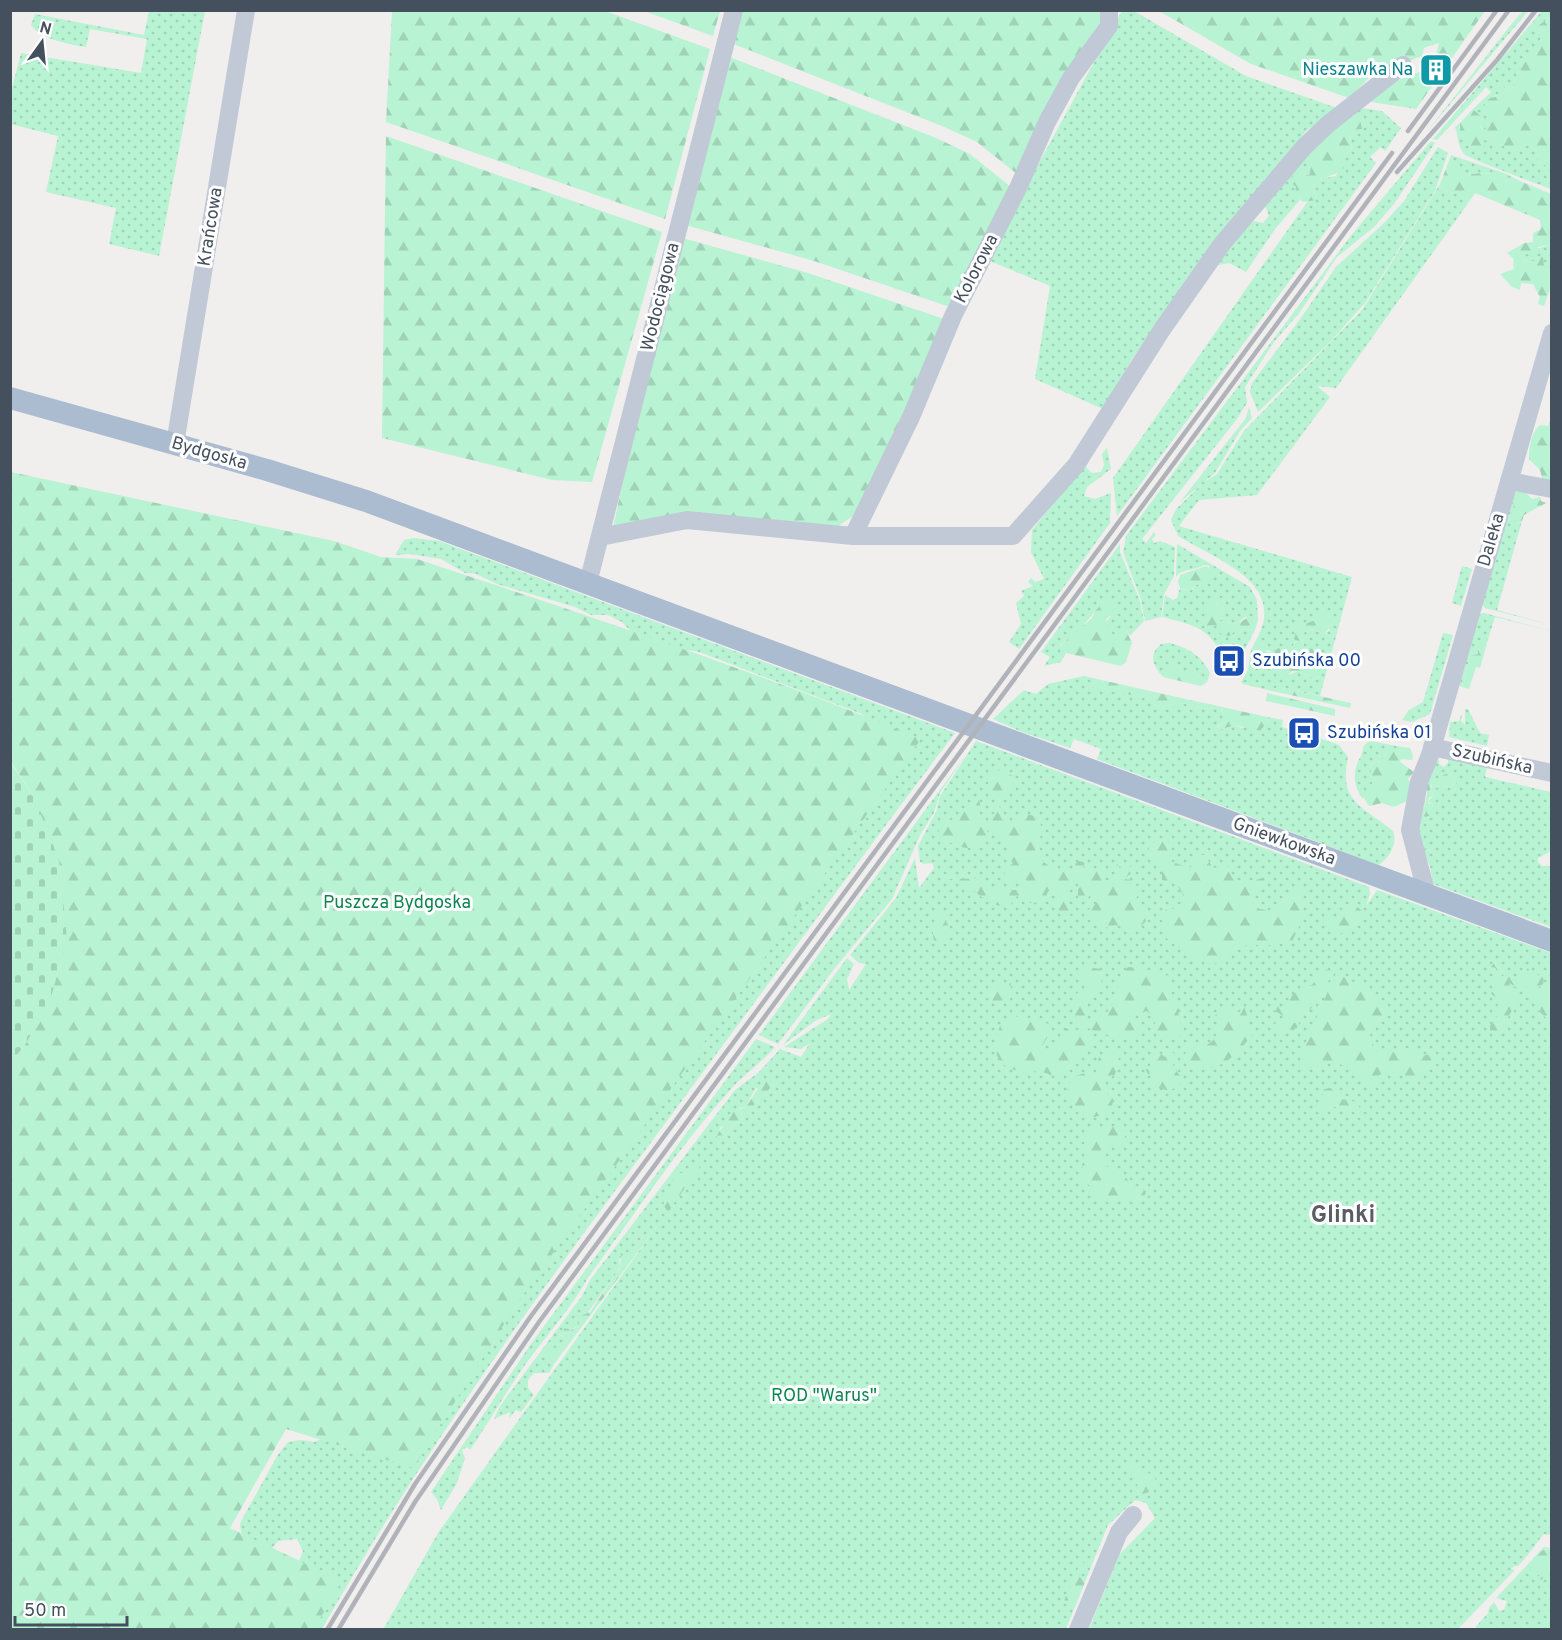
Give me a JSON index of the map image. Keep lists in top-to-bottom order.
{
  "streets": {
    "main road": ["Bydgoska", "Gniewkowska"],
    "street": [
      "Krańcowa",
      "Kolorowa",
      "Wodociągowa",
      "Daleka",
      "Szubińska"
    ]
  },
  "crossings": [
    ["Krańcowa", "Bydgoska"],
    ["Wodociągowa", "Bydgoska"],
    ["Wodociągowa", "Gniewkowska"],
    ["Bydgoska", "Gniewkowska"],
    ["Daleka", "Szubińska"],
    ["Daleka", "Gniewkowska"]
  ],
  "districts": ["Glinki"],
  "parks": ["Puszcza Bydgoska", "ROD \"Warus\""],
  "places": {
    "building": ["Nieszawka Na"],
    "bus stop": ["Szubińska 00", "Szubińska 01"]
  },
  "scale_bar": "50 m",
  "north": "top"
}
